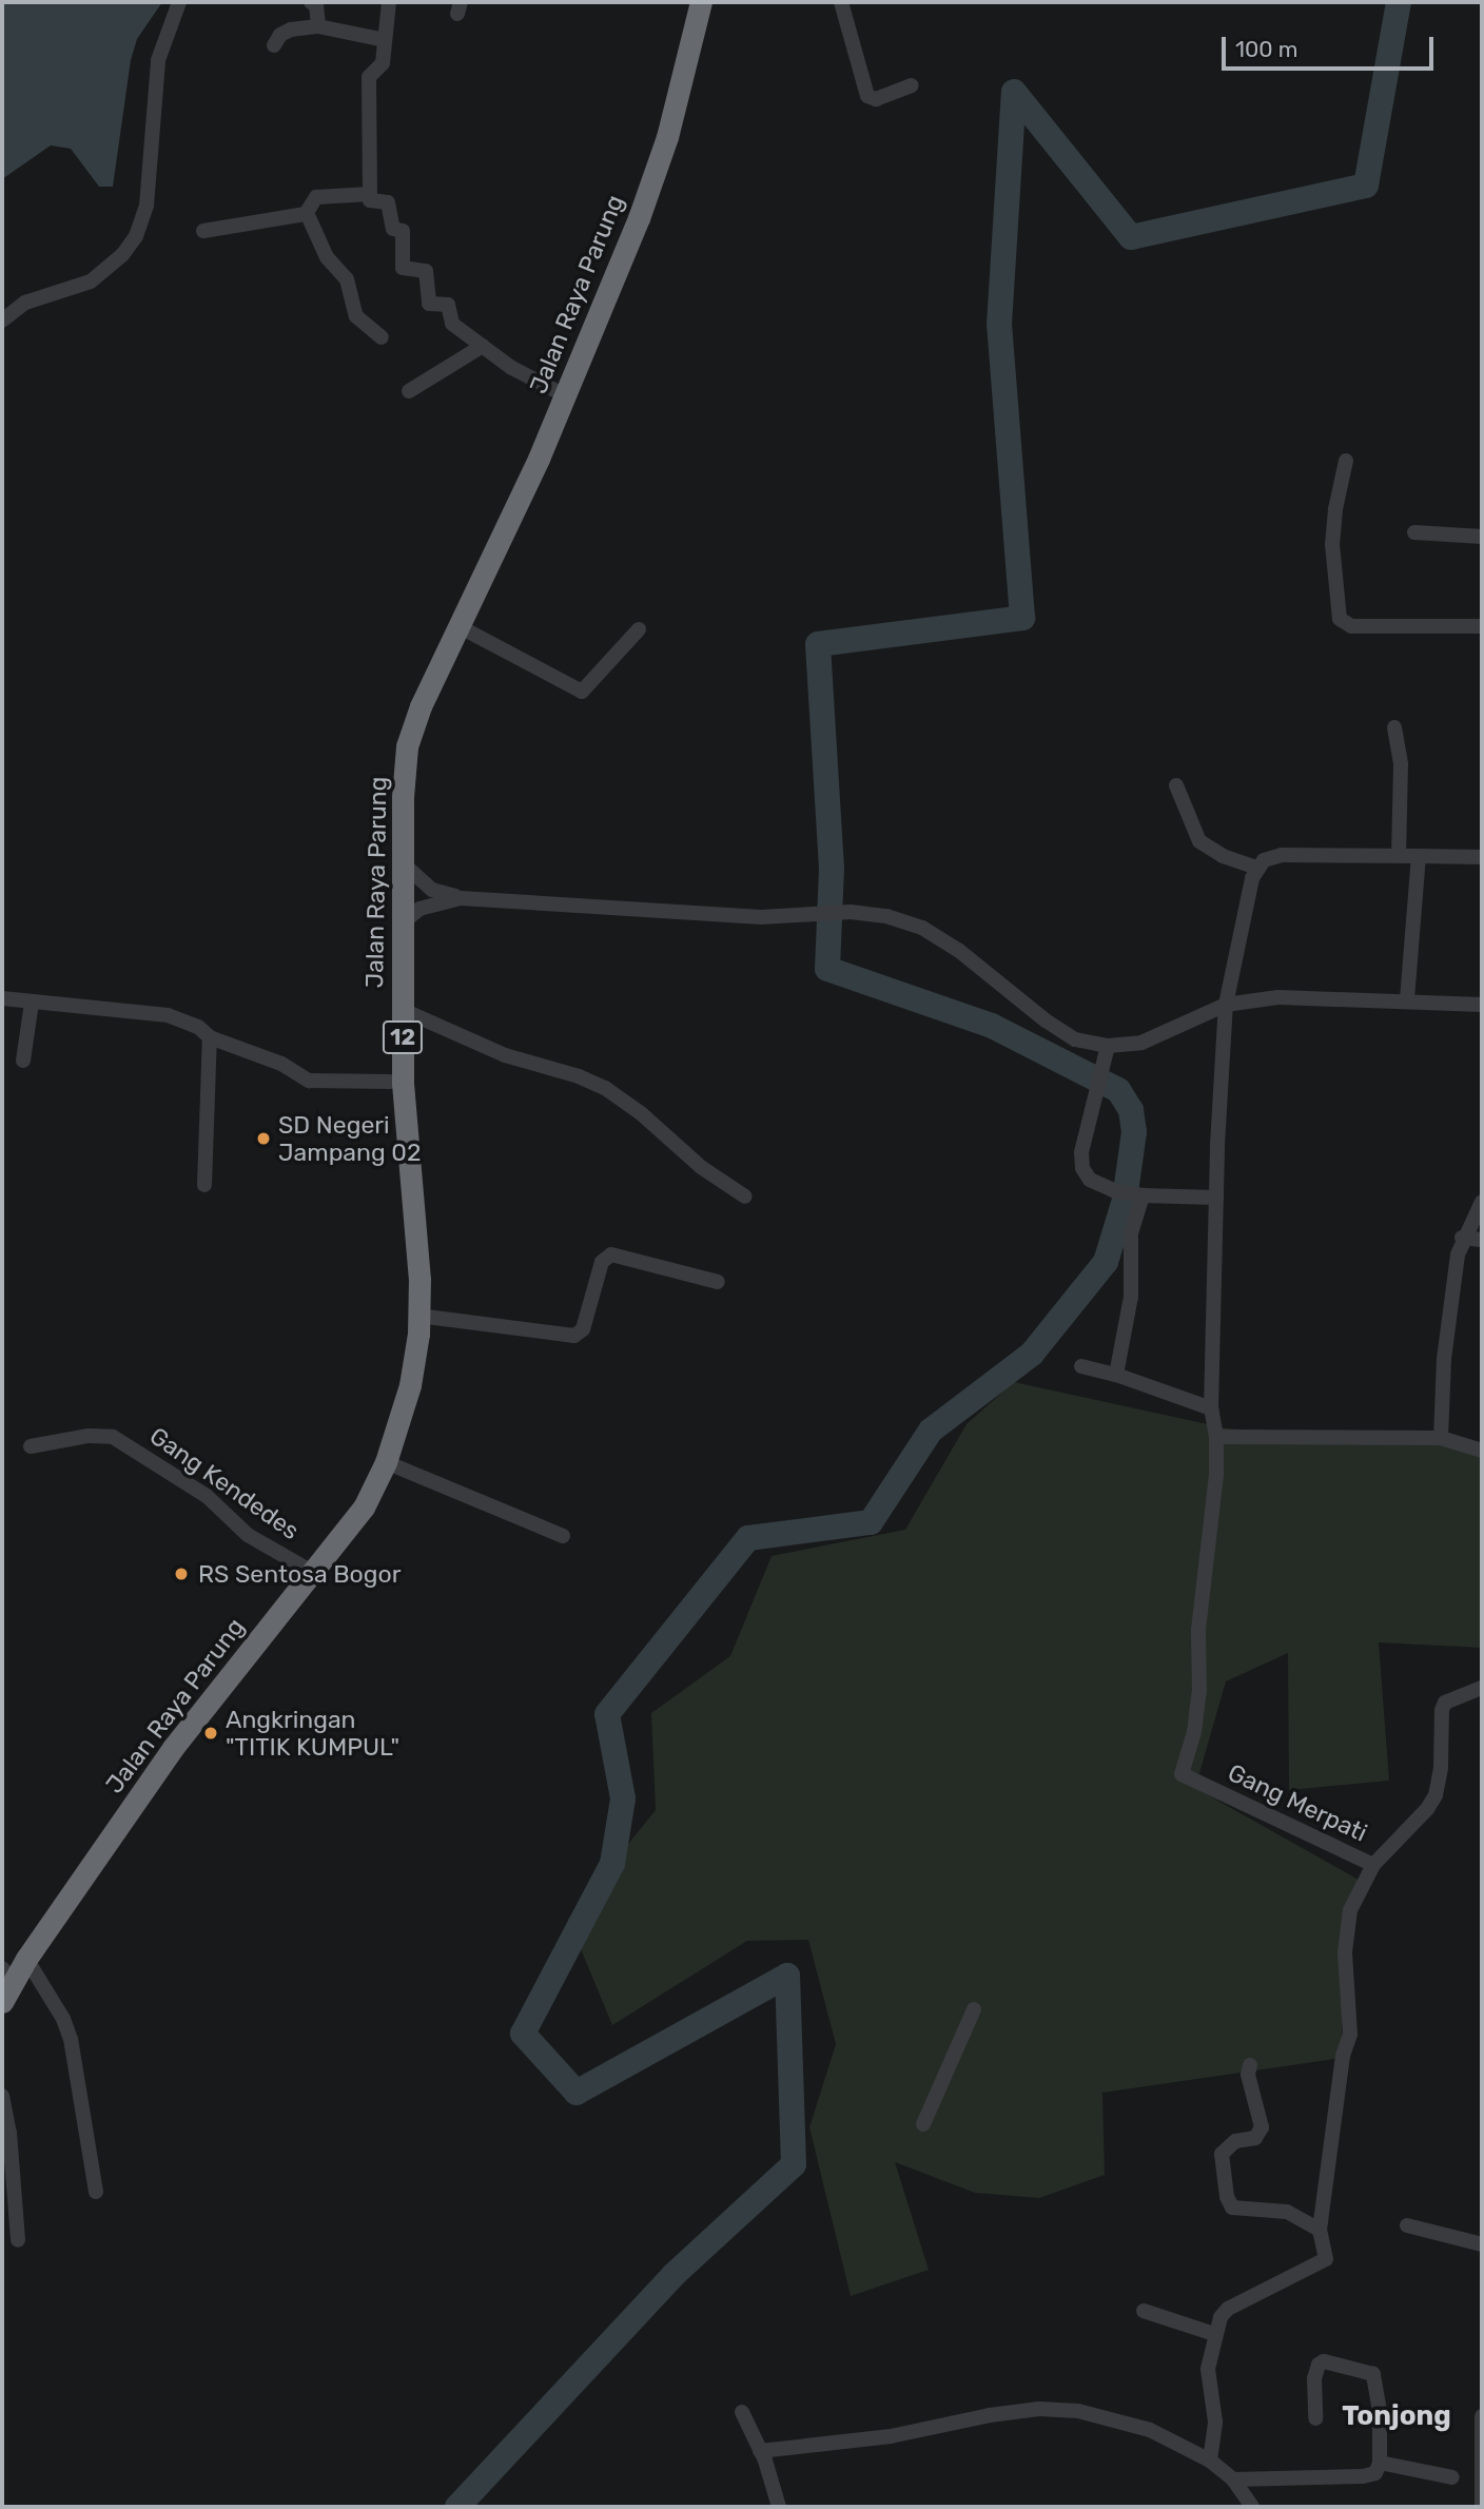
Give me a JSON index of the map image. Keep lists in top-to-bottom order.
{
  "streets": {
    "highway": ["Jalan Raya Parung", "12"],
    "street": ["Gang Kendedes", "Gang Merpati"]
  },
  "crossings": [
    ["Jalan Raya Parung", "Gang Kendedes"]
  ],
  "districts": ["Tonjong"],
  "places": ["SD Negeri Jampang 02", "RS Sentosa Bogor", "Angkringan \"TITIK KUMPUL\""],
  "scale_bar": "100 m"
}
